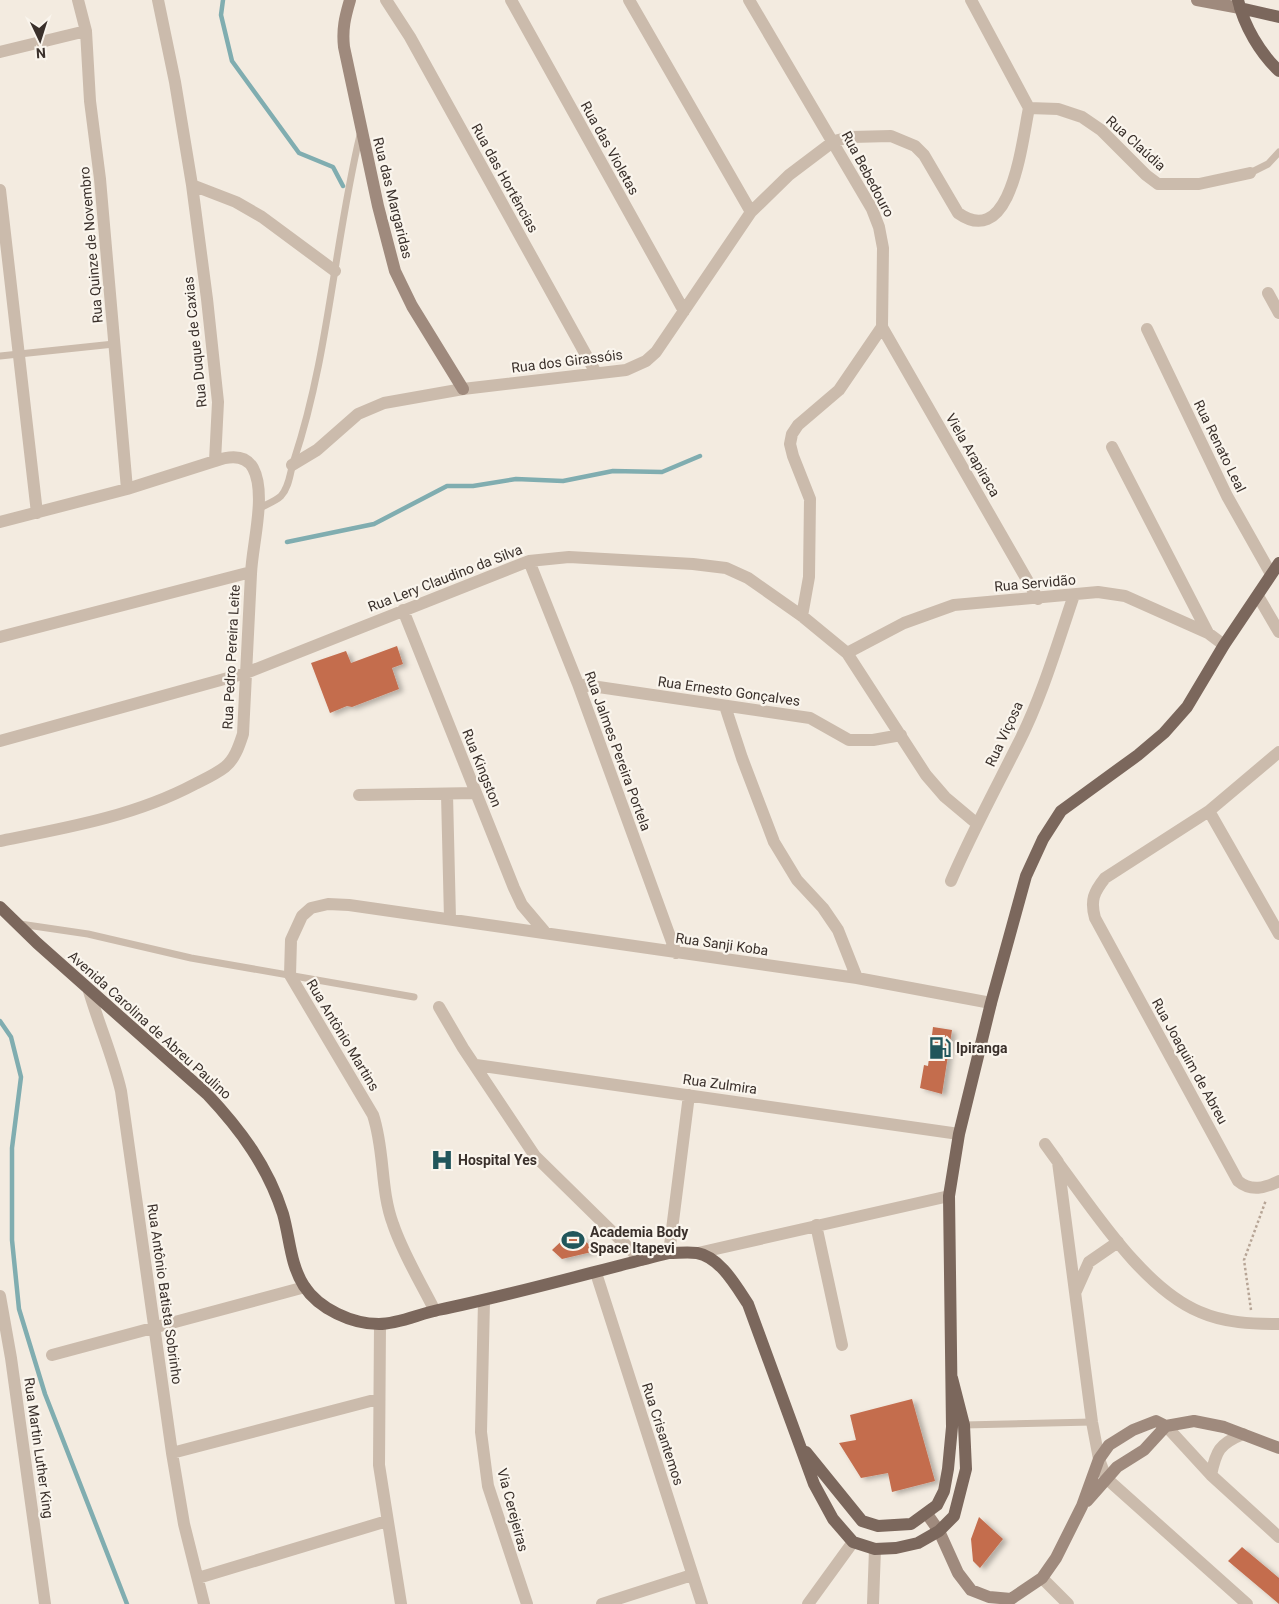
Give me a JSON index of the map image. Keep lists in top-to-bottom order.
{
  "streets": {
    "main road": ["Avenida Carolina de Abreu Paulino"],
    "street": [
      "Rua Claúdia",
      "Rua das Violetas",
      "Rua Bebedouro",
      "Rua das Hortências",
      "Rua das Margaridas",
      "Rua Quinze de Novembro",
      "Rua Duque de Caxias",
      "Rua dos Girassóis",
      "Rua Renato Leal",
      "Viela Arapiraca",
      "Rua Lery Claudino da Silva",
      "Rua Servidão",
      "Rua Pedro Pereira Leite",
      "Rua Ernesto Gonçalves",
      "Rua Viçosa",
      "Rua Jalmes Pereira Portela",
      "Rua Kingston",
      "Rua Sanji Koba",
      "Rua Antônio Martins",
      "Rua Joaquim de Abreu",
      "Rua Zulmira",
      "Rua Antônio Batista Sobrinho",
      "Rua Crisantemos",
      "Rua Martin Luther King",
      "Via Cerejeiras"
    ]
  },
  "crossings": [
    ["Rua das Violetas", "Rua dos Girassóis"],
    ["Rua Bebedouro", "Rua dos Girassóis"],
    ["Rua Bebedouro", "Viela Arapiraca"],
    ["Rua das Hortências", "Rua dos Girassóis"],
    ["Rua das Margaridas", "Rua dos Girassóis"],
    ["Rua Duque de Caxias", "Rua Pedro Pereira Leite"],
    ["Viela Arapiraca", "Rua Servidão"],
    ["Rua Lery Claudino da Silva", "Rua Servidão"],
    ["Rua Lery Claudino da Silva", "Rua Pedro Pereira Leite"],
    ["Rua Lery Claudino da Silva", "Rua Ernesto Gonçalves"],
    ["Rua Lery Claudino da Silva", "Rua Viçosa"],
    ["Rua Lery Claudino da Silva", "Rua Jalmes Pereira Portela"],
    ["Rua Lery Claudino da Silva", "Rua Kingston"],
    ["Rua Servidão", "Rua Viçosa"],
    ["Rua Ernesto Gonçalves", "Rua Jalmes Pereira Portela"],
    ["Rua Jalmes Pereira Portela", "Rua Sanji Koba"],
    ["Rua Kingston", "Rua Sanji Koba"],
    ["Rua Sanji Koba", "Rua Antônio Martins"],
    ["Avenida Carolina de Abreu Paulino", "Rua Antônio Martins"],
    ["Avenida Carolina de Abreu Paulino", "Rua Antônio Batista Sobrinho"],
    ["Avenida Carolina de Abreu Paulino", "Rua Crisantemos"],
    ["Avenida Carolina de Abreu Paulino", "Via Cerejeiras"]
  ],
  "places": {
    "fuel station": ["Ipiranga"],
    "hospital": ["Hospital Yes"],
    "sports": ["Academia Body Space Itapevi"]
  },
  "north": "bottom"
}
